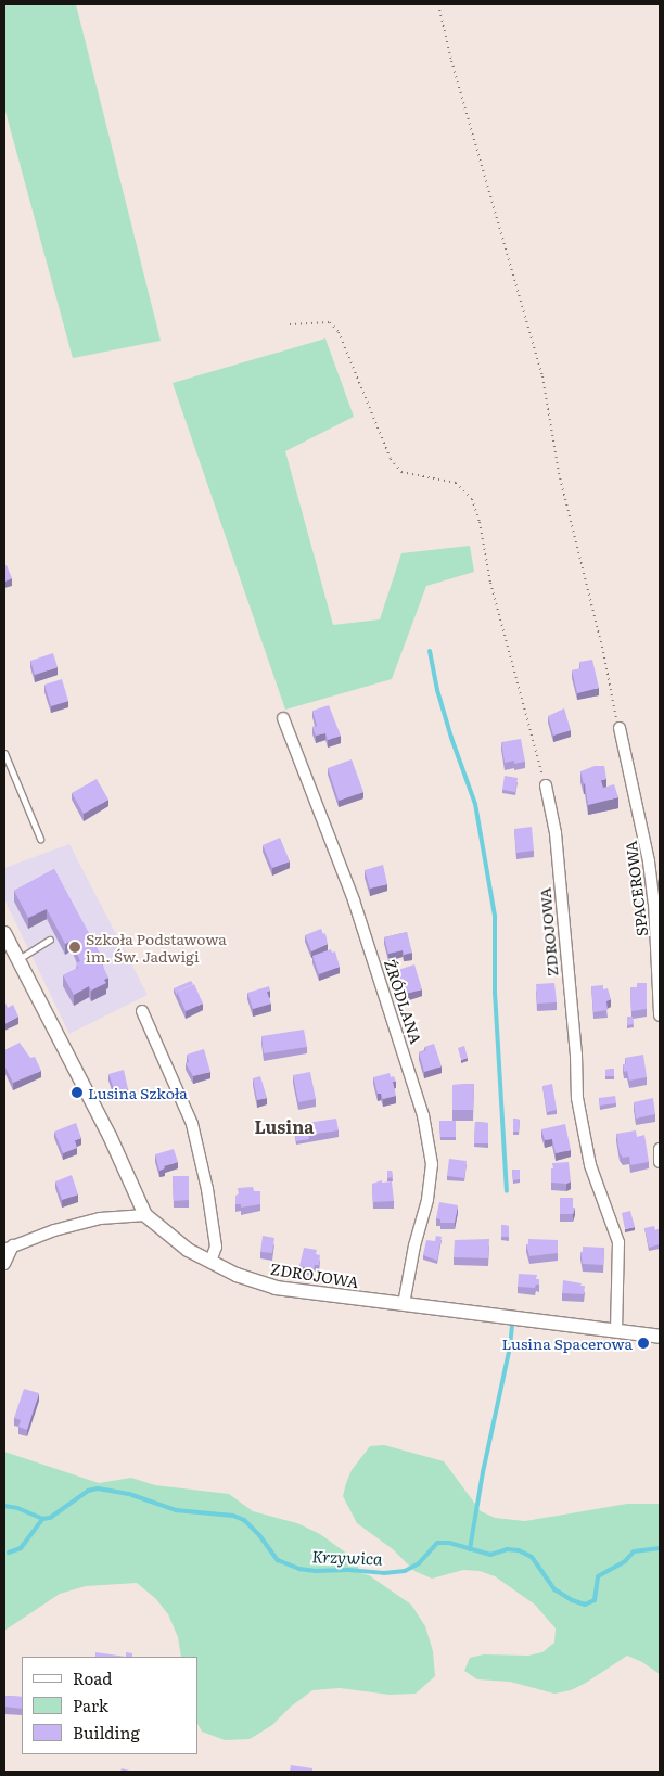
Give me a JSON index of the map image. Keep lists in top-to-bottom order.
{
  "streets": {
    "street": ["SPACEROWA", "ZDROJOWA", "ŹRÓDLANA"]
  },
  "crossings": [
    ["ZDROJOWA", "ŹRÓDLANA"]
  ],
  "districts": ["Lusina"],
  "water": ["Krzywica"],
  "places": ["Szkoła Podstawowa im. Św. Jadwigi", "Lusina Szkoła", "Lusina Spacerowa"],
  "legend": ["Road", "Park", "Building"]
}
